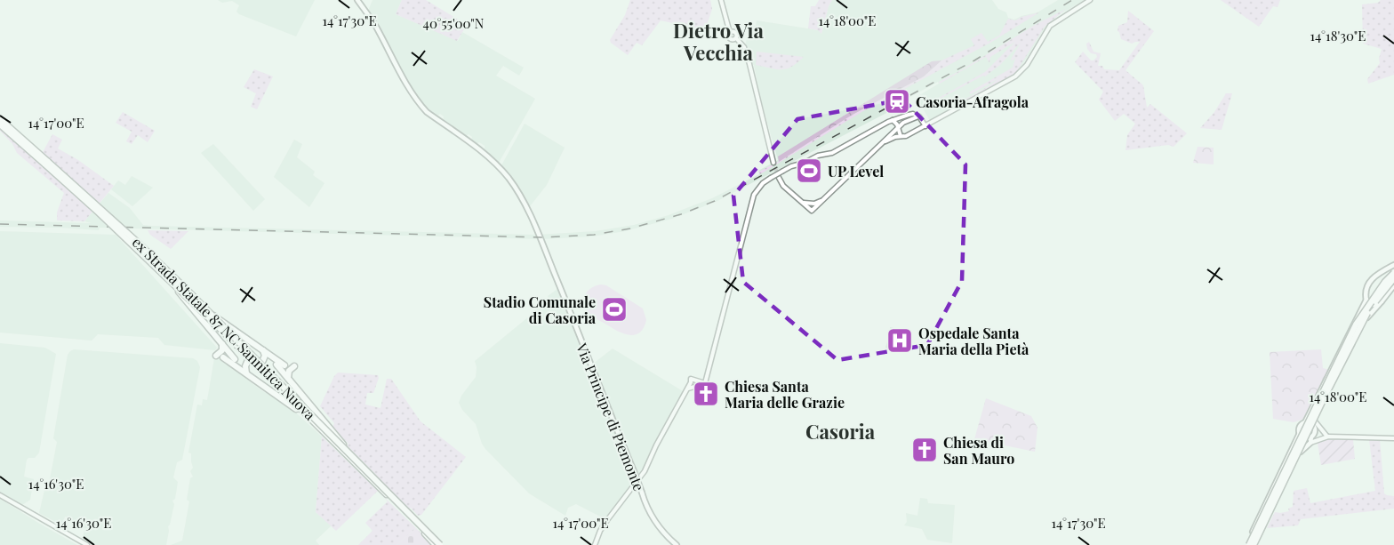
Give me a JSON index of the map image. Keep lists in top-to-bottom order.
{
  "streets": {
    "highway": ["ex Strada Statale 87 NC Sannitica Nuova"],
    "main road": ["Via Principe di Piemonte"]
  },
  "districts": ["Dietro Via Vecchia", "Casoria"],
  "places": {
    "station": ["Casoria-Afragola"],
    "sports": ["UP Level", "Stadio Comunale di Casoria"],
    "hospital": ["Ospedale Santa Maria della Pietà"],
    "church": ["Chiesa Santa Maria delle Grazie", "Chiesa di San Mauro"]
  },
  "coordinates": [
    "14°18'00\"E",
    "14°17'30\"E",
    "40°55'00\"N",
    "14°18'30\"E",
    "14°17'00\"E",
    "14°16'30\"E"
  ]
}
